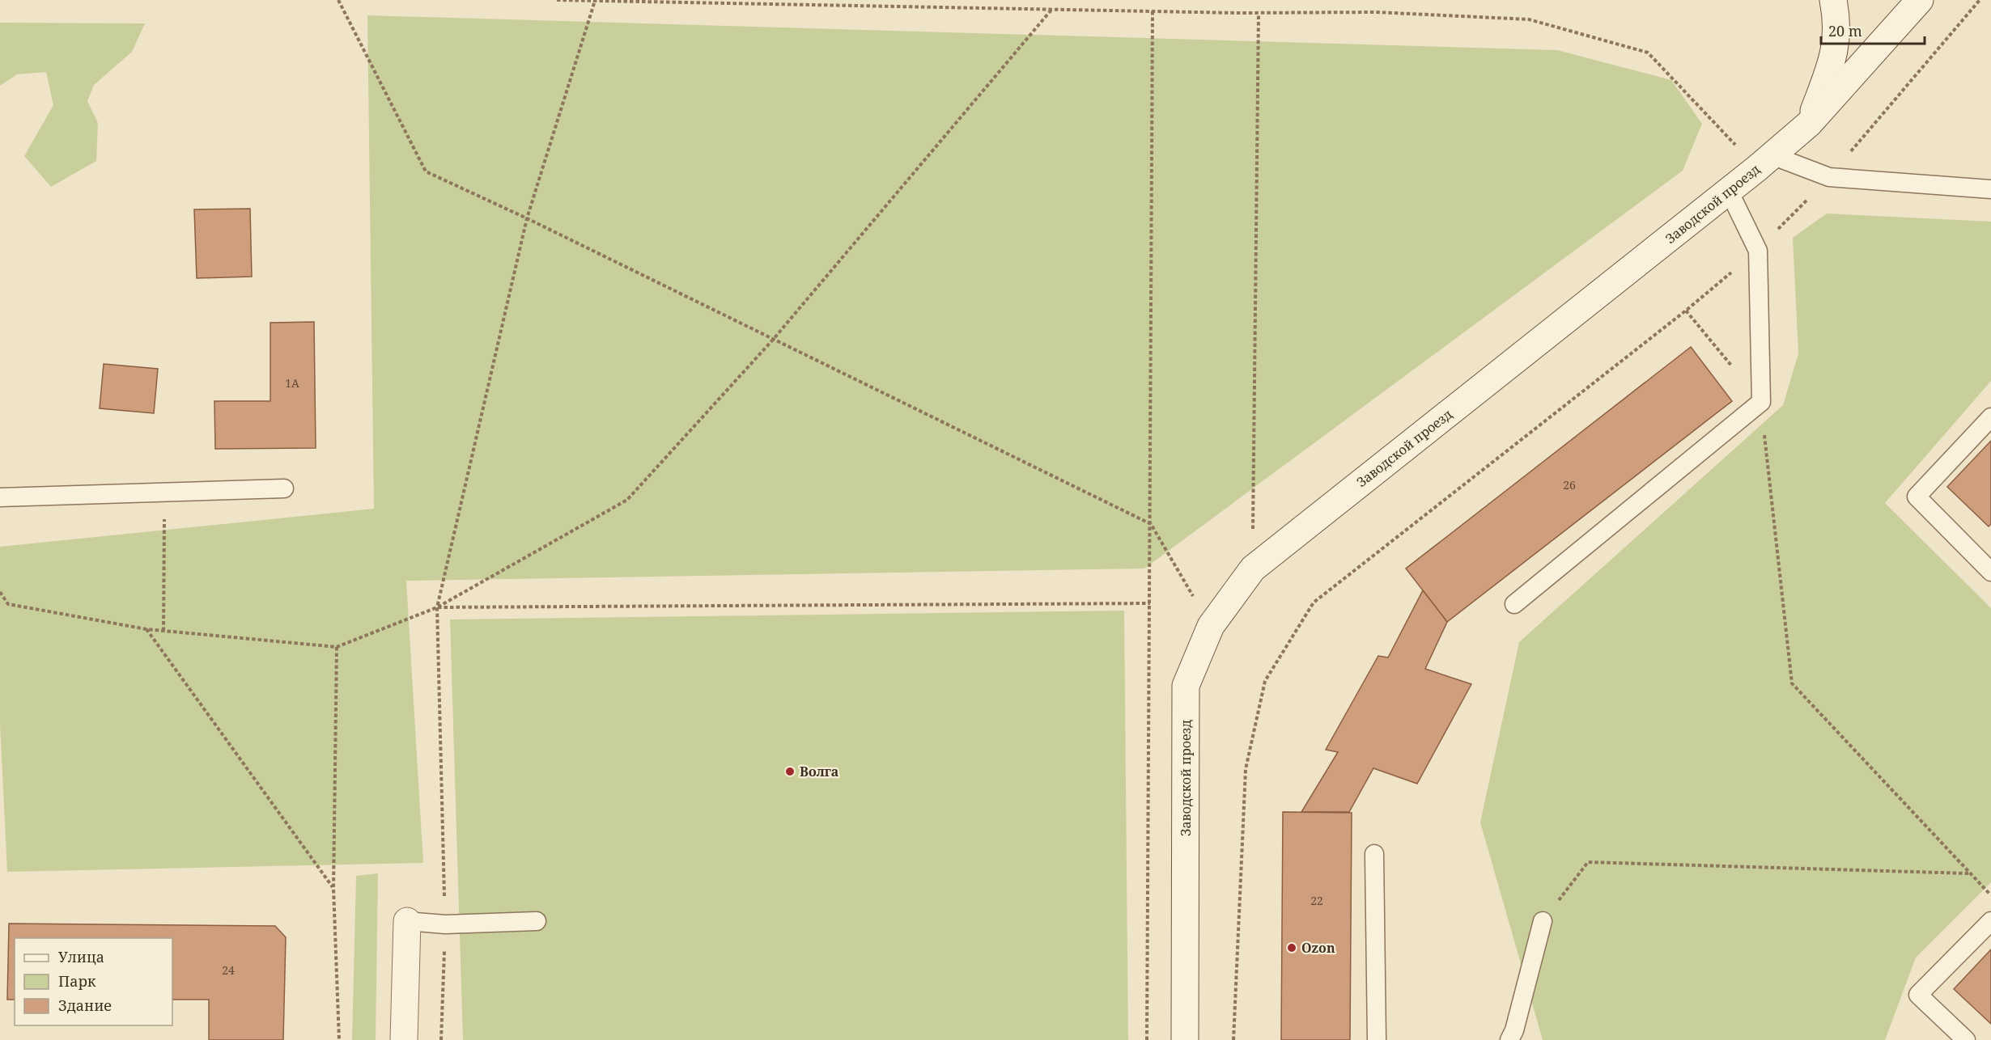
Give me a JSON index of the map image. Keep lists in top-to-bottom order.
{
  "streets": {
    "street": ["Заводской проезд"]
  },
  "places": ["Волга", "Ozon"],
  "house_numbers": [
    "1А",
    "26",
    "22",
    "24"
  ],
  "legend": ["Улица", "Парк", "Здание"],
  "scale_bar": "20 m"
}
